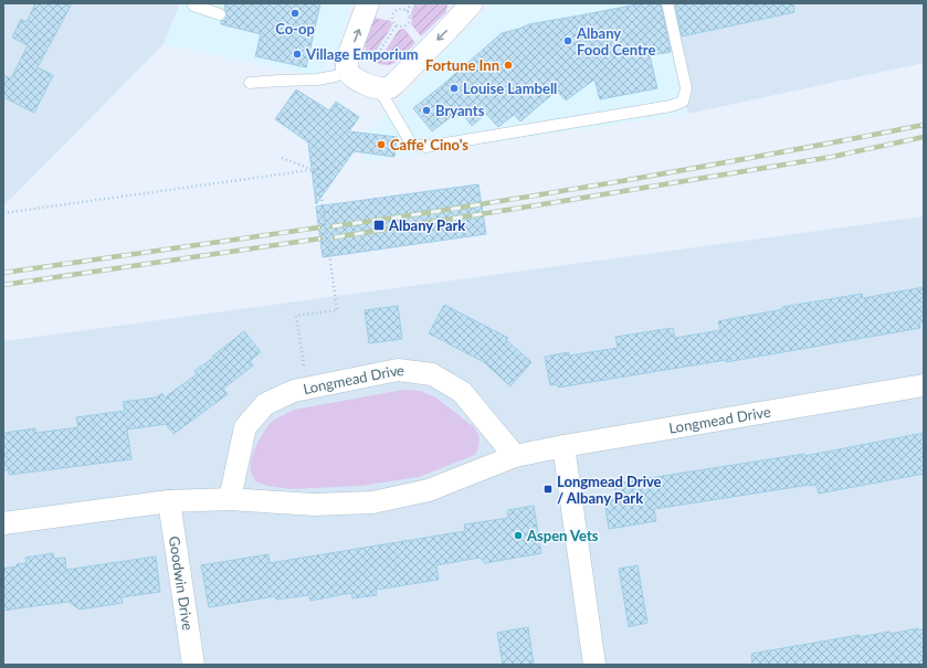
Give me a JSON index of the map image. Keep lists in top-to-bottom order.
{
  "streets": {
    "street": ["Longmead Drive", "Goodwin Drive"]
  },
  "crossings": [
    ["Longmead Drive", "Goodwin Drive"]
  ],
  "places": {
    "other": [
      "Co-op",
      "Albany Food Centre",
      "Village Emporium",
      "Fortune Inn",
      "Louise Lambell",
      "Bryants",
      "Caffe' Cino's",
      "Aspen Vets"
    ],
    "transit": ["Albany Park", "Longmead Drive / Albany Park"]
  }
}
